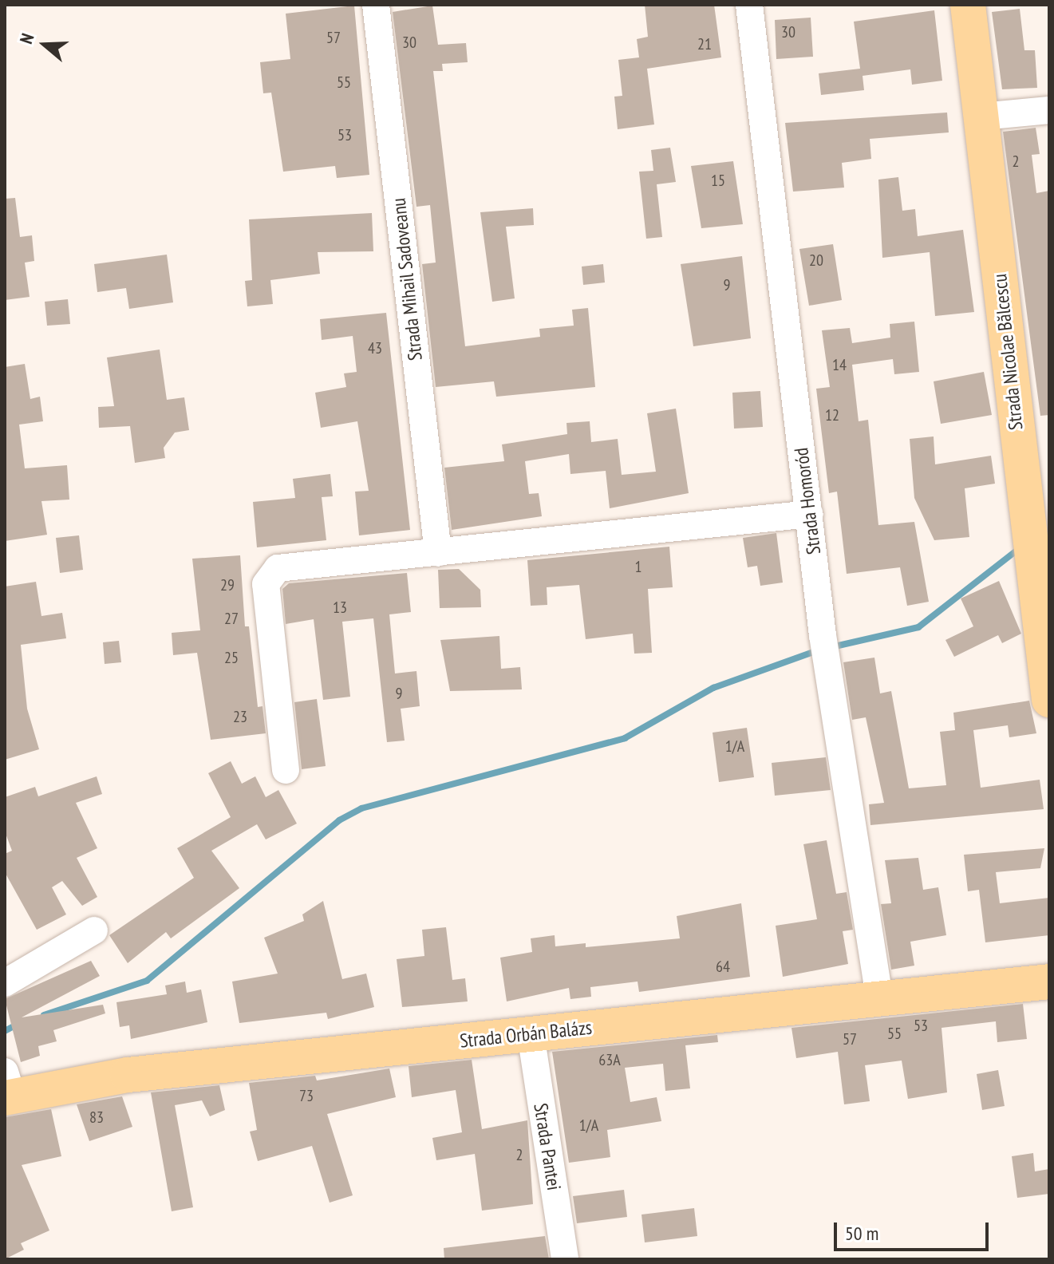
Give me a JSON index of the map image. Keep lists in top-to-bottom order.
{
  "streets": {
    "main road": ["Strada Nicolae Bălcescu", "Strada Orbán Balázs"],
    "street": ["Strada Mihail Sadoveanu", "Strada Homoród", "Strada Pantei"]
  },
  "crossings": [
    ["Strada Homoród", "Strada Orbán Balázs"],
    ["Strada Orbán Balázs", "Strada Pantei"]
  ],
  "house_numbers": [
    "30",
    "57",
    "30",
    "21",
    "55",
    "53",
    "2",
    "15",
    "20",
    "9",
    "43",
    "14",
    "12",
    "1",
    "29",
    "13",
    "27",
    "25",
    "9",
    "23",
    "1/A",
    "64",
    "53",
    "55",
    "57",
    "63A",
    "73",
    "83",
    "1/A",
    "2"
  ],
  "scale_bar": "50 m",
  "north": "left"
}
